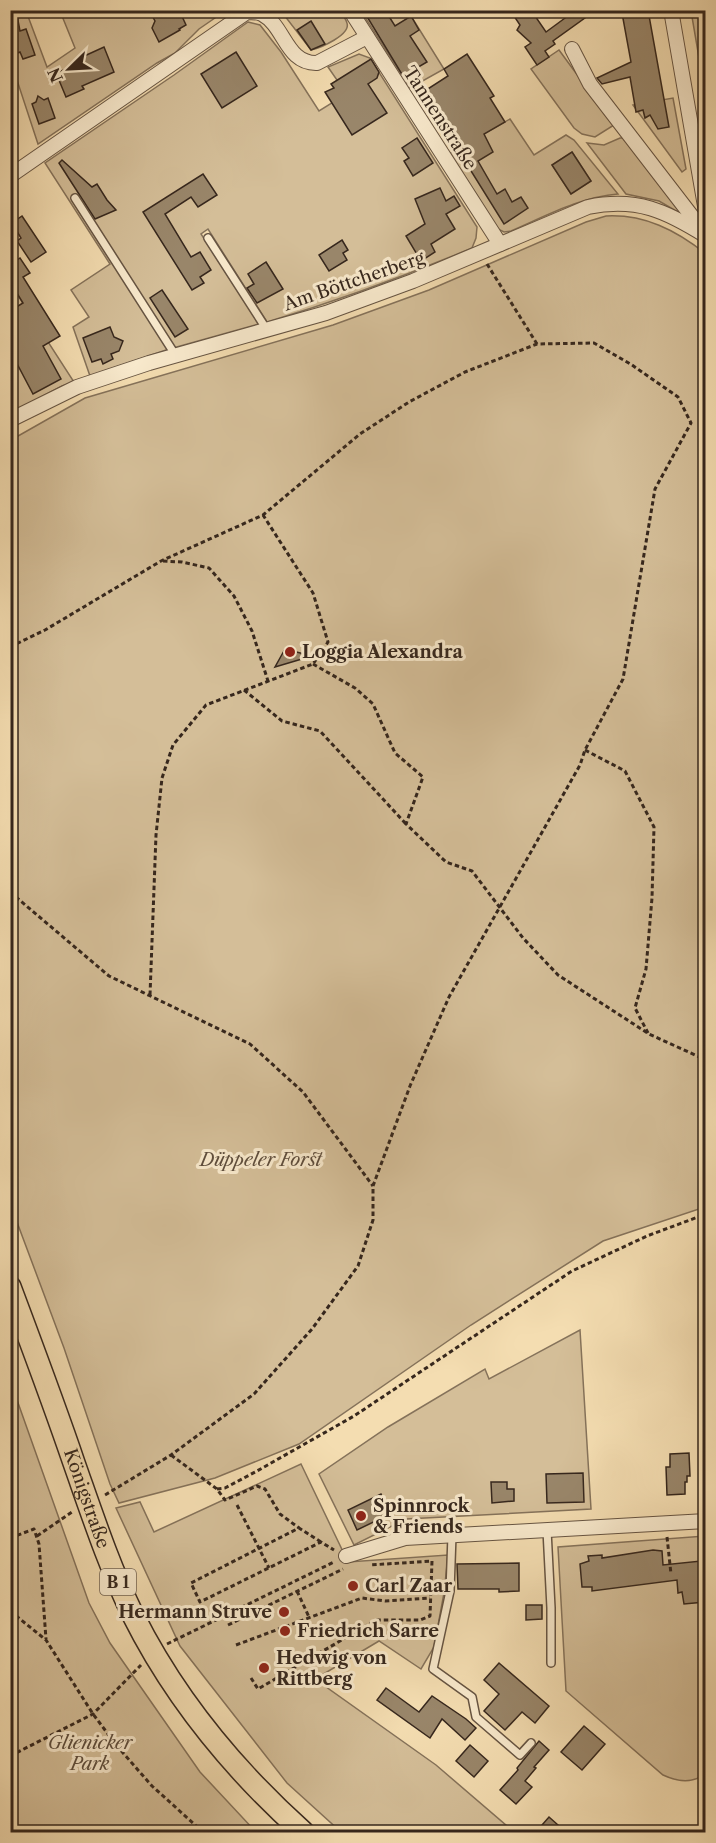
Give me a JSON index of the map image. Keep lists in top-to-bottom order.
{
  "streets": {
    "main road": ["Königstraße", "B 1"],
    "street": ["Tannenstraße", "Am Böttcherberg"]
  },
  "crossings": [
    ["Tannenstraße", "Am Böttcherberg"]
  ],
  "parks": ["Düppeler Forst", "Glienicker Park"],
  "places": [
    "Loggia Alexandra",
    "Spinnrock & Friends",
    "Carl Zaar",
    "Hermann Struve",
    "Friedrich Sarre",
    "Hedwig von Rittberg"
  ],
  "north": "bottom left"
}
